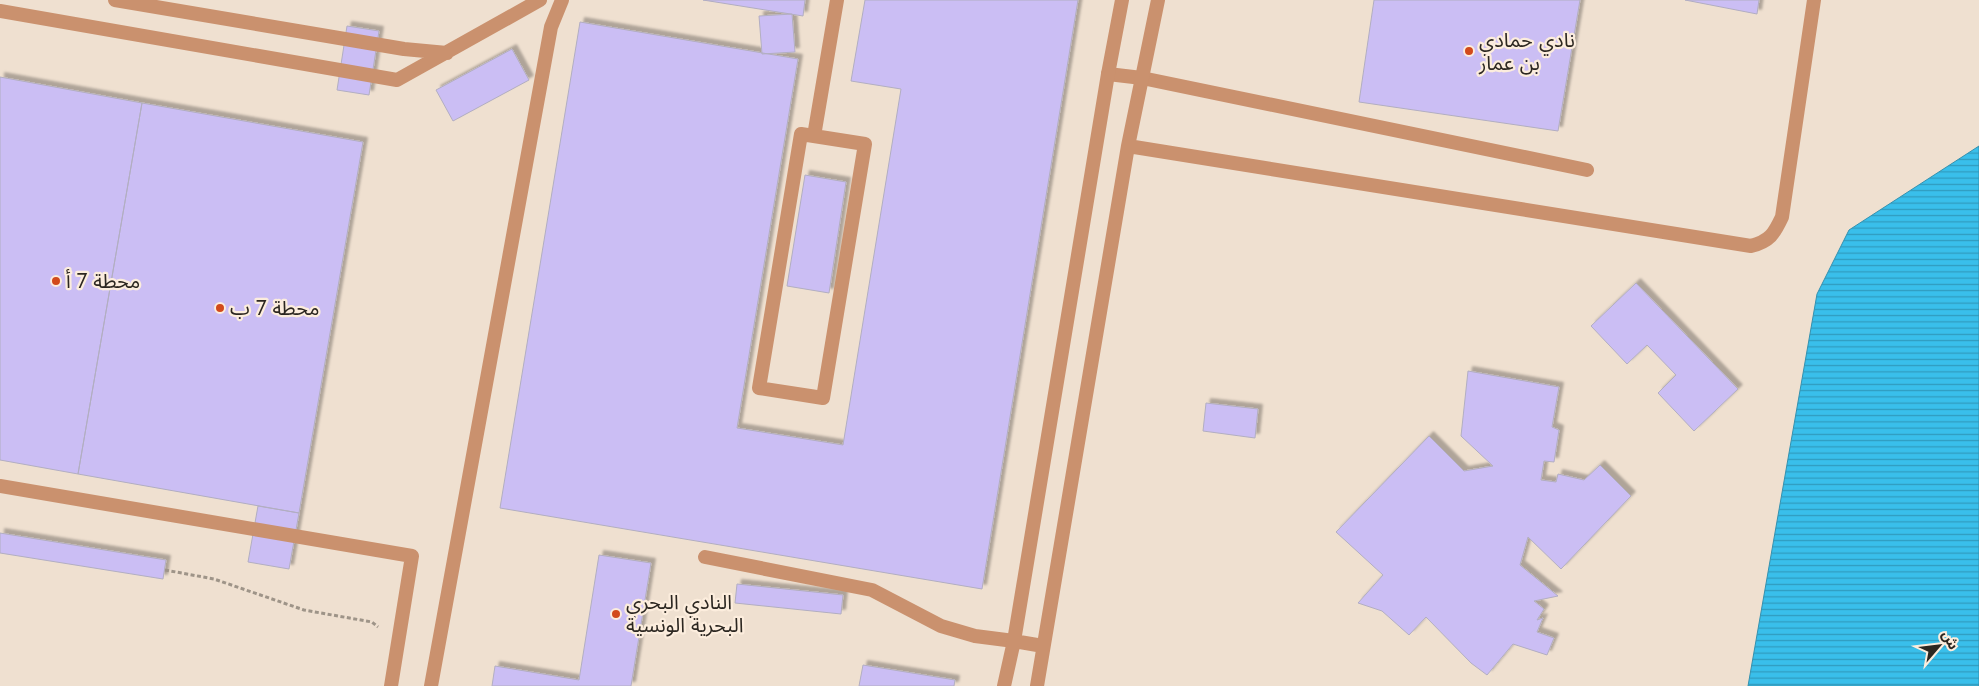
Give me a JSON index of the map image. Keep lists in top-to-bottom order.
{
  "places": [
    "نادي حمادي بن عمار",
    "محطة 7 أ",
    "محطة 7 ب",
    "النادي البحري البحرية الونسية"
  ],
  "north": "top right"
}
